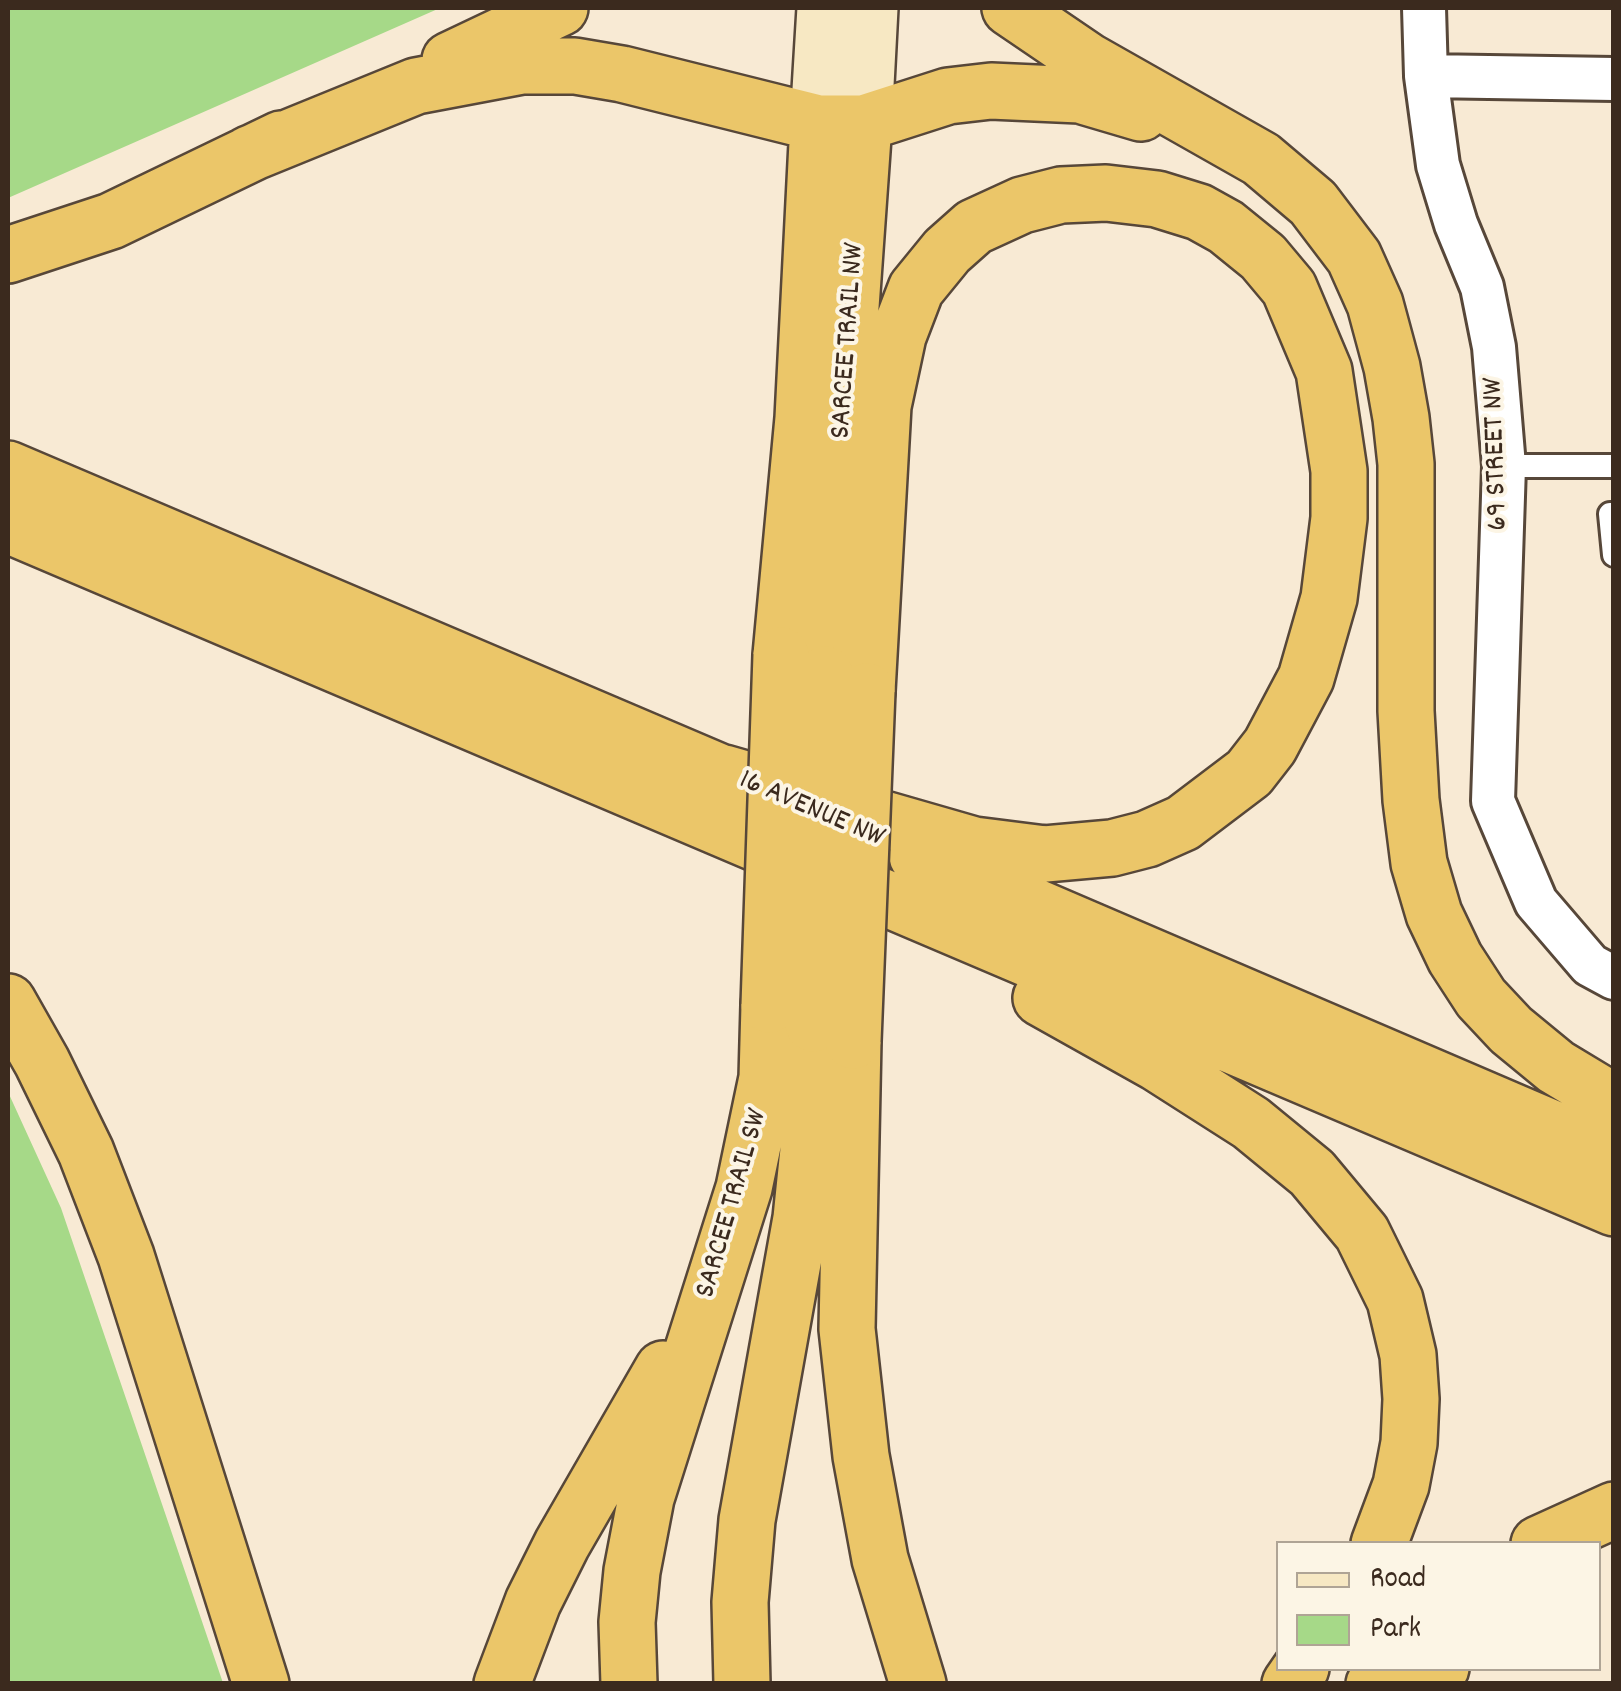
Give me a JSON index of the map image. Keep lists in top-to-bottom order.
{
  "streets": {
    "highway": ["SARCEE TRAIL NW", "16 AVENUE NW", "SARCEE TRAIL SW"],
    "street": ["69 STREET NW"]
  },
  "crossings": [
    ["SARCEE TRAIL NW", "SARCEE TRAIL SW"]
  ],
  "legend": ["Road", "Park"]
}
